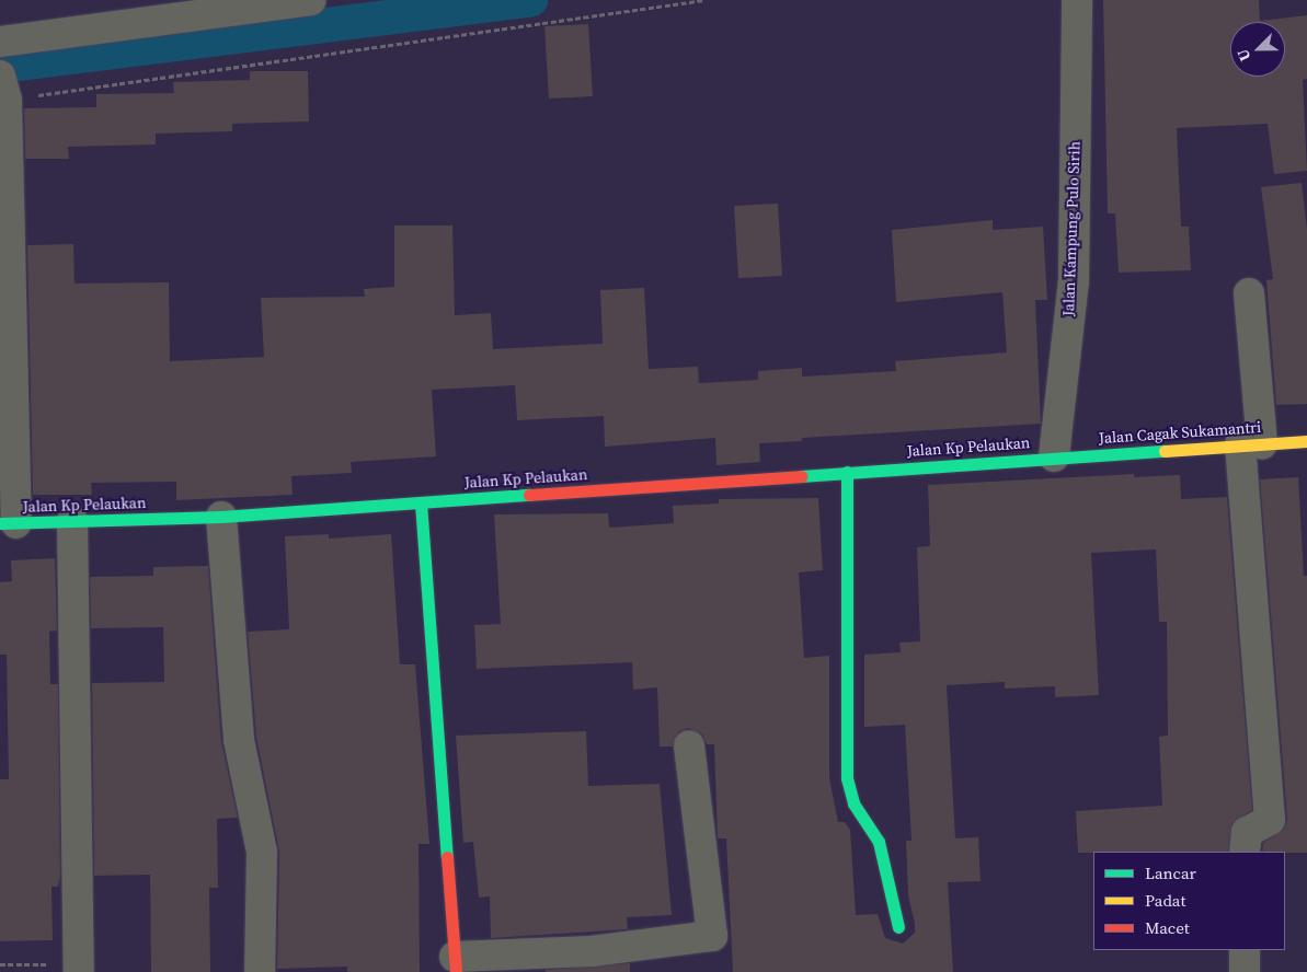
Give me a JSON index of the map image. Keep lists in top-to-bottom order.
{
  "streets": {
    "street": ["Jalan Kampung Pulo Sirih", "Jalan Cagak Sukamantri", "Jalan Kp Pelaukan"]
  },
  "crossings": [
    ["Jalan Kampung Pulo Sirih", "Jalan Cagak Sukamantri"],
    ["Jalan Kampung Pulo Sirih", "Jalan Kp Pelaukan"],
    ["Jalan Cagak Sukamantri", "Jalan Kp Pelaukan"]
  ],
  "legend": ["Lancar", "Padat", "Macet"],
  "north": "bottom left"
}
